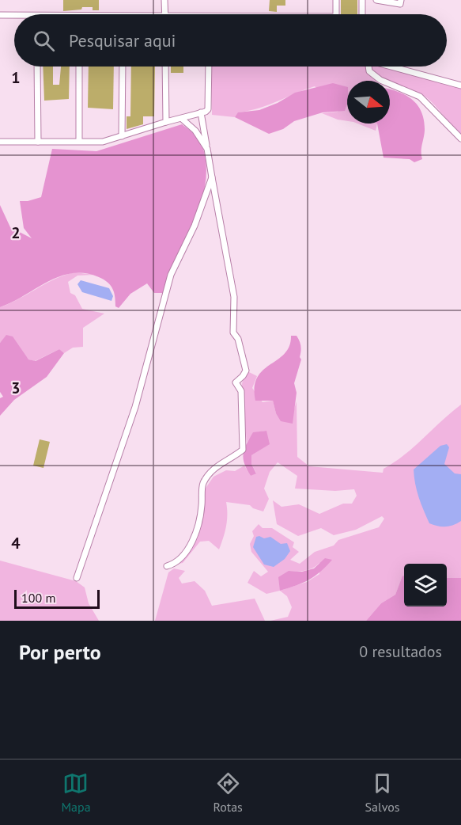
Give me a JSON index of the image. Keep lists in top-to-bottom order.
{
  "scale_bar": "100 m",
  "north": "right",
  "page": {
    "search": "Pesquisar aqui",
    "scale": "100 m",
    "heading": ["Por perto", "0 resultados"],
    "nav": ["Mapa", "Rotas", "Salvos"]
  },
  "grid": {
    "rows": [
      "1",
      "2",
      "3",
      "4"
    ]
  }
}
